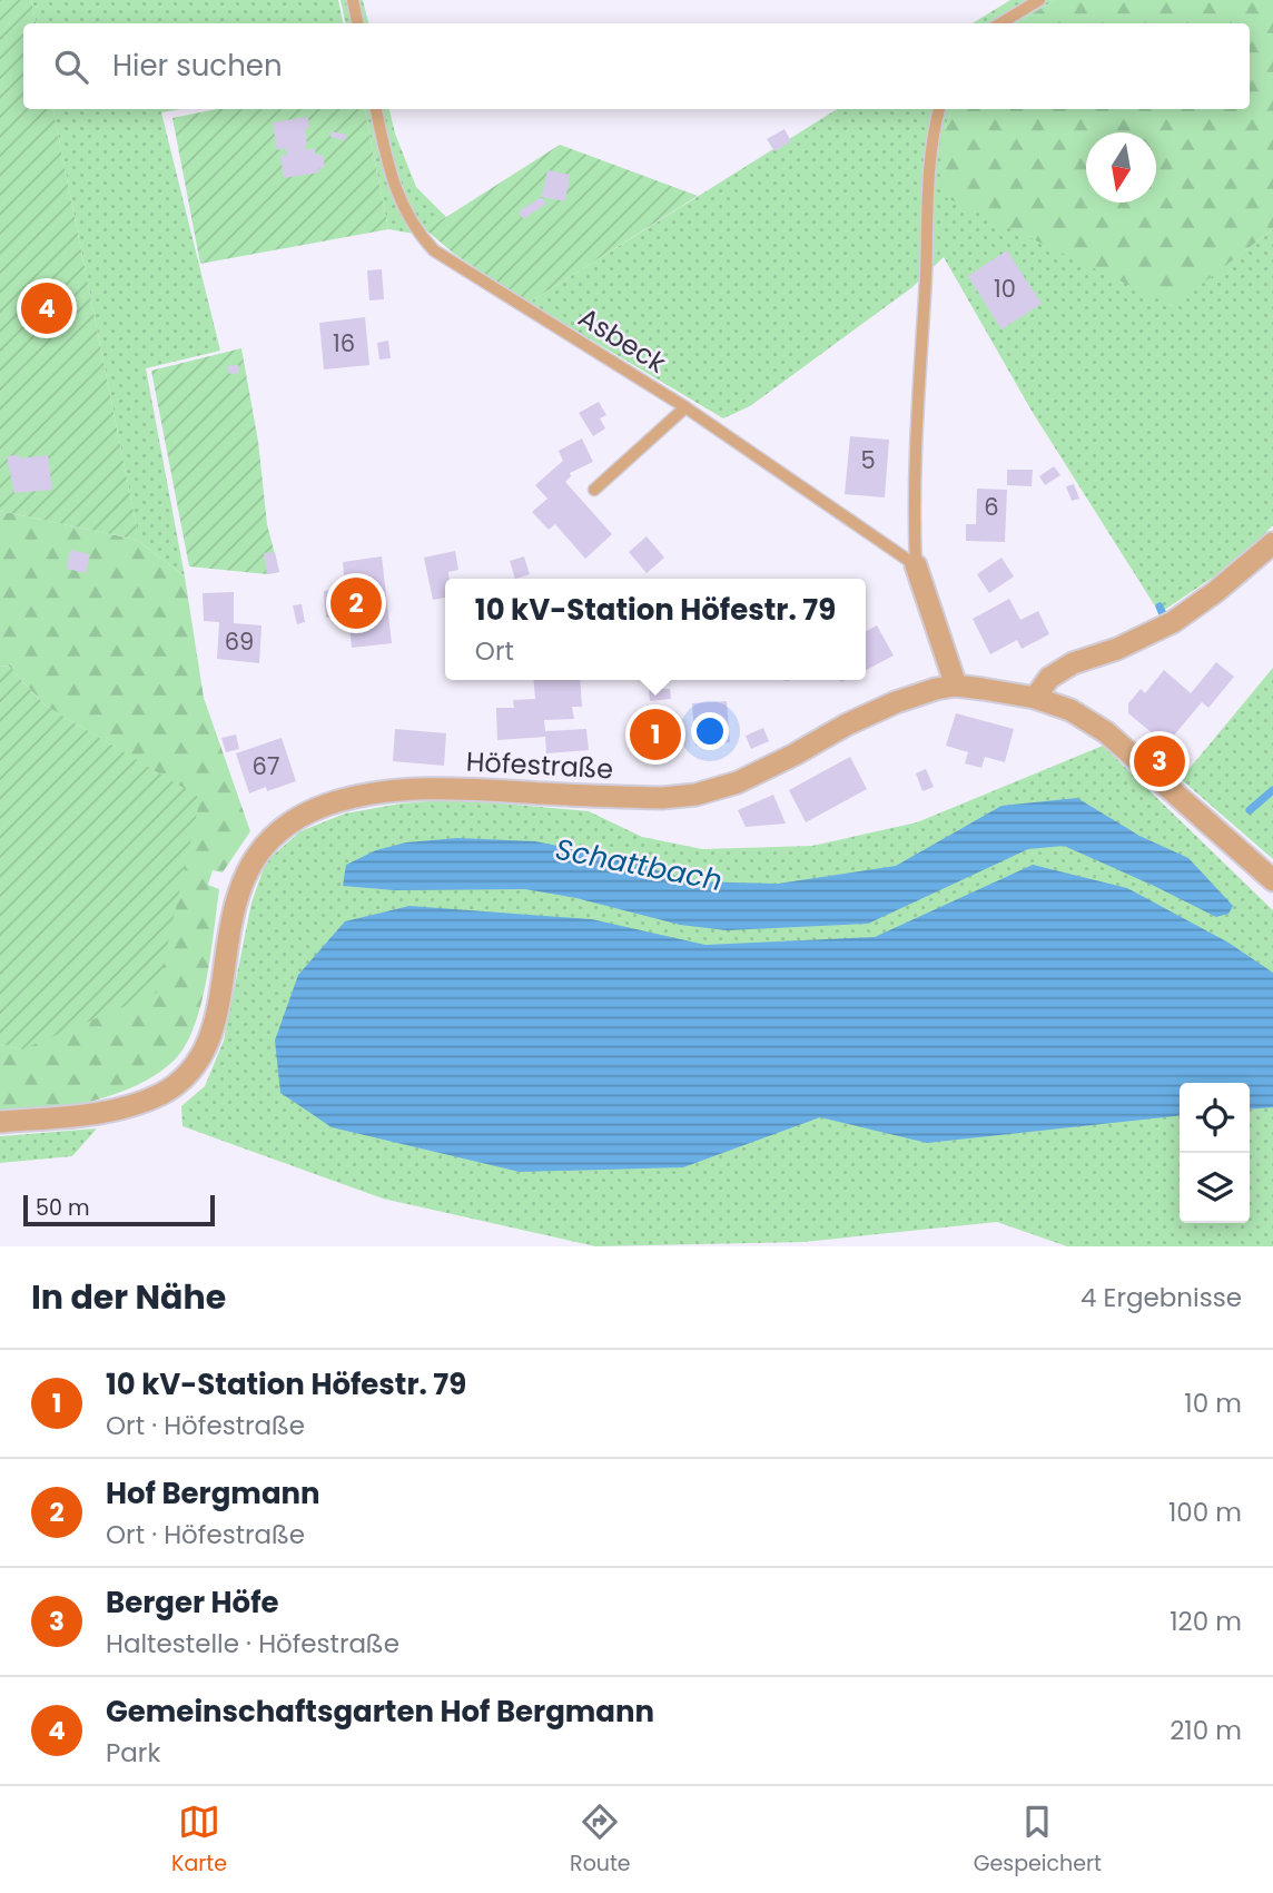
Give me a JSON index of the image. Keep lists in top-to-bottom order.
{
  "streets": {
    "street": ["Höfestraße"],
    "lane": ["Asbeck"]
  },
  "water": ["Schattbach"],
  "house_numbers": [
    "10",
    "16",
    "5",
    "6",
    "69",
    "67"
  ],
  "scale_bar": "50 m",
  "north": "bottom",
  "page": {
    "search": "Hier suchen",
    "pins": [
      "4",
      "2",
      "1",
      "3"
    ],
    "popup": ["10 kV-Station Höfestr. 79", "Ort"],
    "scale": "50 m",
    "heading": ["In der Nähe", "4 Ergebnisse"],
    "list": [
      {
        "mark": "1",
        "name": "10 kV-Station Höfestr. 79",
        "note": "Ort · Höfestraße",
        "value": "10 m"
      },
      {
        "mark": "2",
        "name": "Hof Bergmann",
        "note": "Ort · Höfestraße",
        "value": "100 m"
      },
      {
        "mark": "3",
        "name": "Berger Höfe",
        "note": "Haltestelle · Höfestraße",
        "value": "120 m"
      },
      {
        "mark": "4",
        "name": "Gemeinschaftsgarten Hof Bergmann",
        "note": "Park",
        "value": "210 m"
      }
    ],
    "nav": ["Karte", "Route", "Gespeichert"]
  }
}
